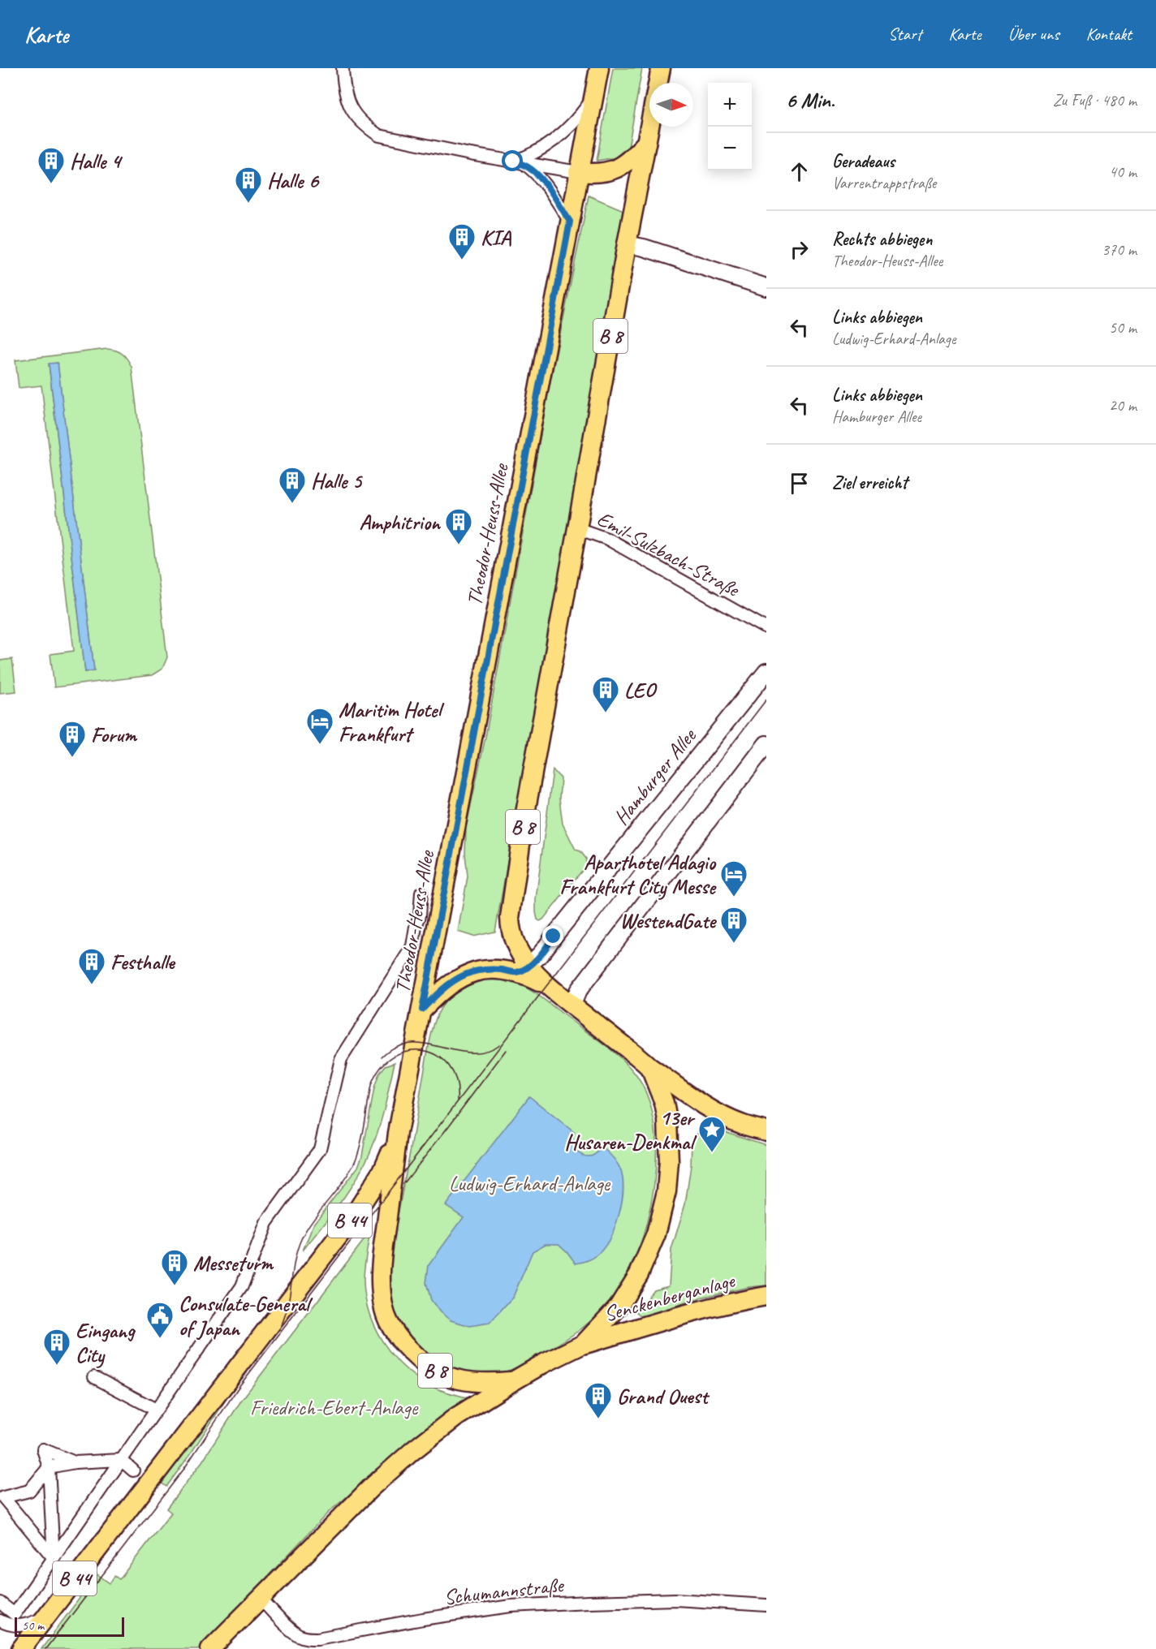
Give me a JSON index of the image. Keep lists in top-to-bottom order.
{
  "streets": {
    "main road": [
      "B 8",
      "Theodor-Heuss-Allee",
      "B 44",
      "Senckenberganlage"
    ],
    "street": ["Emil-Sulzbach-Straße", "Hamburger Allee", "Schumannstraße"]
  },
  "crossings": [
    ["B 8", "Theodor-Heuss-Allee"],
    ["B 8", "Emil-Sulzbach-Straße"],
    ["B 8", "Hamburger Allee"],
    ["B 8", "B 44"],
    ["B 8", "Senckenberganlage"]
  ],
  "parks": ["Ludwig-Erhard-Anlage", "Friedrich-Ebert-Anlage"],
  "places": {
    "building": [
      "Halle 4",
      "Halle 6",
      "KIA",
      "Halle 5",
      "Amphitrion",
      "LEO",
      "Forum",
      "WestendGate",
      "Festhalle",
      "Messeturm",
      "Eingang City",
      "Grand Ouest"
    ],
    "hotel": ["Maritim Hotel Frankfurt", "Aparthotel Adagio Frankfurt City Messe"],
    "place": ["13er Husaren-Denkmal"],
    "public building": ["Consulate-General of Japan"]
  },
  "scale_bar": "50 m",
  "north": "right",
  "page": {
    "header": "Karte",
    "nav": [
      "Start",
      "Karte",
      "Über uns",
      "Kontakt"
    ],
    "heading": ["6 Min.", "Zu Fuß · 480 m"],
    "map_buttons": ["+", "−"],
    "list": [
      ["Geradeaus", "Varrentrappstraße", "40 m"],
      ["Rechts abbiegen", "Theodor-Heuss-Allee", "370 m"],
      ["Links abbiegen", "Ludwig-Erhard-Anlage", "50 m"],
      ["Links abbiegen", "Hamburger Allee", "20 m"],
      "Ziel erreicht"
    ],
    "scale": "50 m"
  }
}
